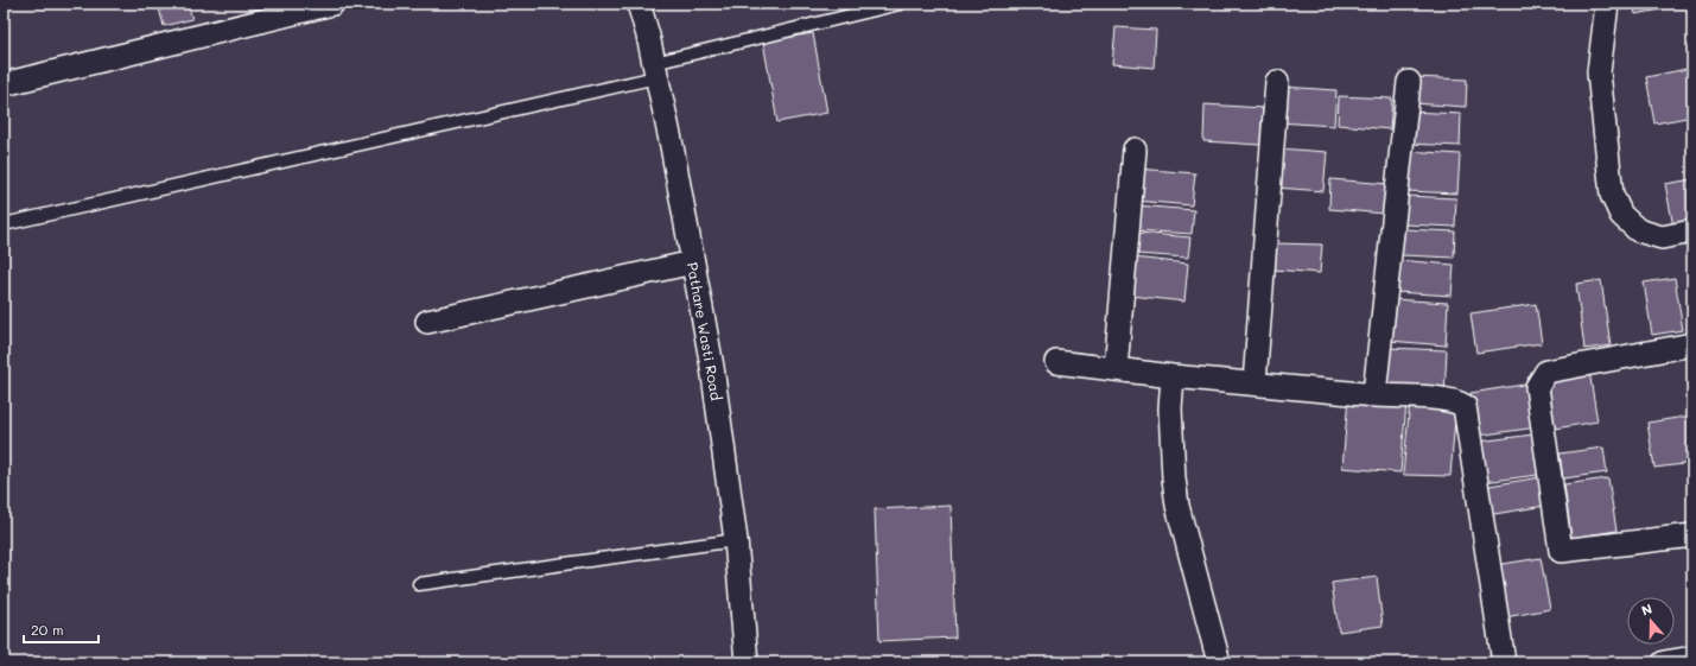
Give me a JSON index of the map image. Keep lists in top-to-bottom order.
{
  "streets": {
    "street": ["Pathare Wasti Road"]
  },
  "scale_bar": "20 m",
  "north": "top"
}
